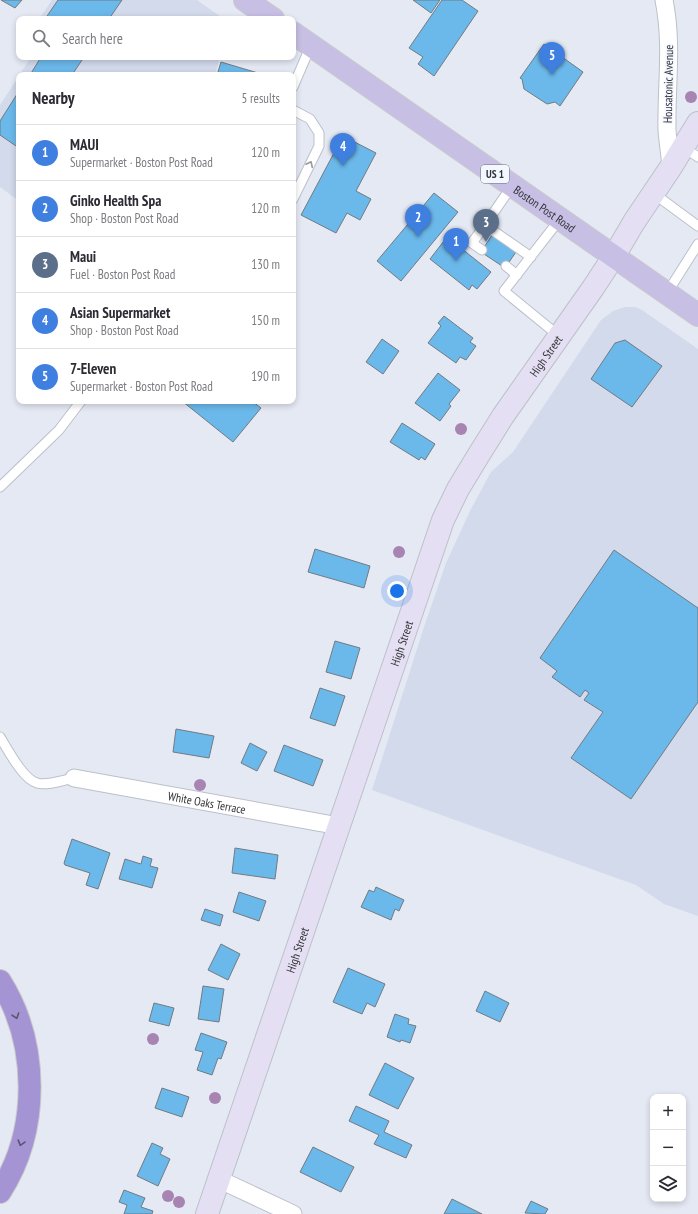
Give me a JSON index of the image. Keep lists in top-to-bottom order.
{
  "streets": {
    "main road": ["US 1", "Boston Post Road", "High Street"],
    "street": ["Housatonic Avenue", "White Oaks Terrace"]
  },
  "crossings": [
    ["Housatonic Avenue", "High Street"],
    ["Boston Post Road", "High Street"],
    ["High Street", "White Oaks Terrace"]
  ],
  "page": {
    "search": "Search here",
    "pins": [
      "5",
      "4",
      "2",
      "3",
      "1"
    ],
    "heading": ["Nearby", "5 results"],
    "list": [
      {
        "mark": "1",
        "name": "MAUI",
        "note": "Supermarket · Boston Post Road",
        "value": "120 m"
      },
      {
        "mark": "2",
        "name": "Ginko Health Spa",
        "note": "Shop · Boston Post Road",
        "value": "120 m"
      },
      {
        "mark": "3",
        "name": "Maui",
        "note": "Fuel · Boston Post Road",
        "value": "130 m"
      },
      {
        "mark": "4",
        "name": "Asian Supermarket",
        "note": "Shop · Boston Post Road",
        "value": "150 m"
      },
      {
        "mark": "5",
        "name": "7-Eleven",
        "note": "Supermarket · Boston Post Road",
        "value": "190 m"
      }
    ],
    "map_buttons": ["+", "−"]
  }
}
